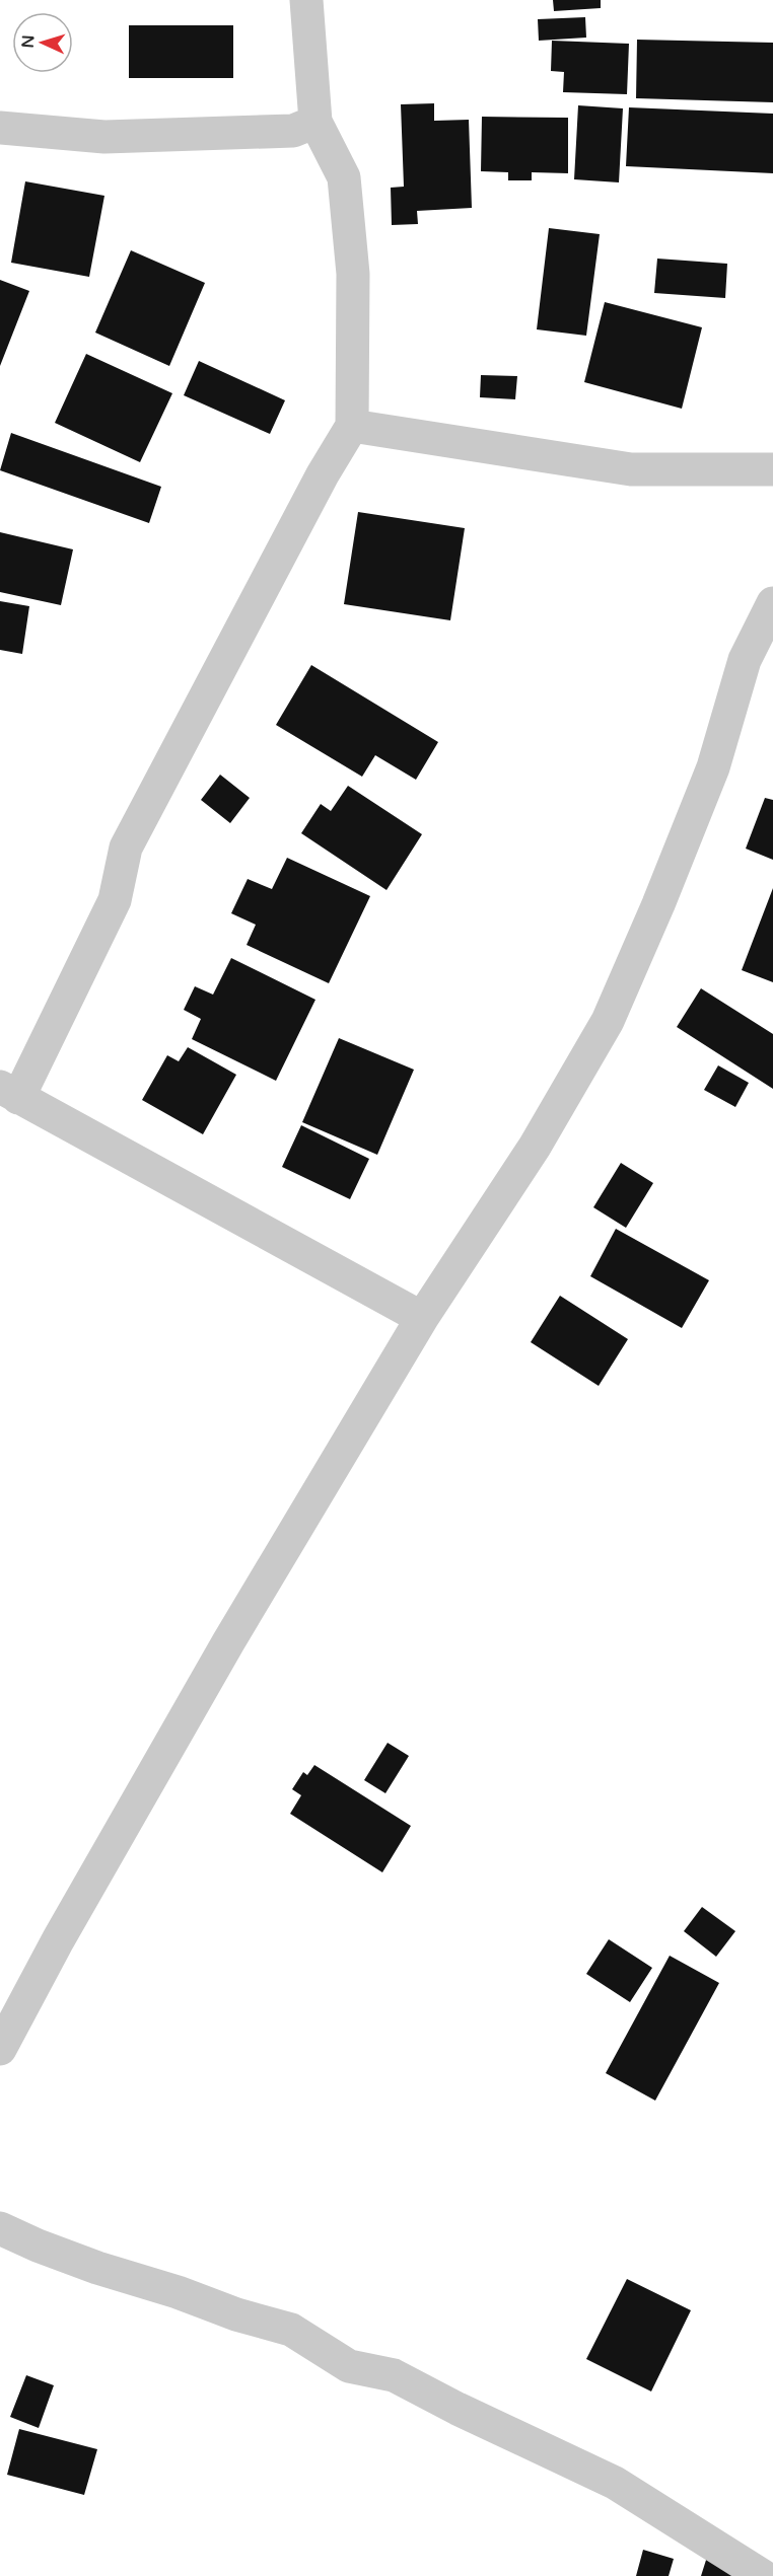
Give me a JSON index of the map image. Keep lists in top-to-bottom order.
{
  "north": "left"
}
